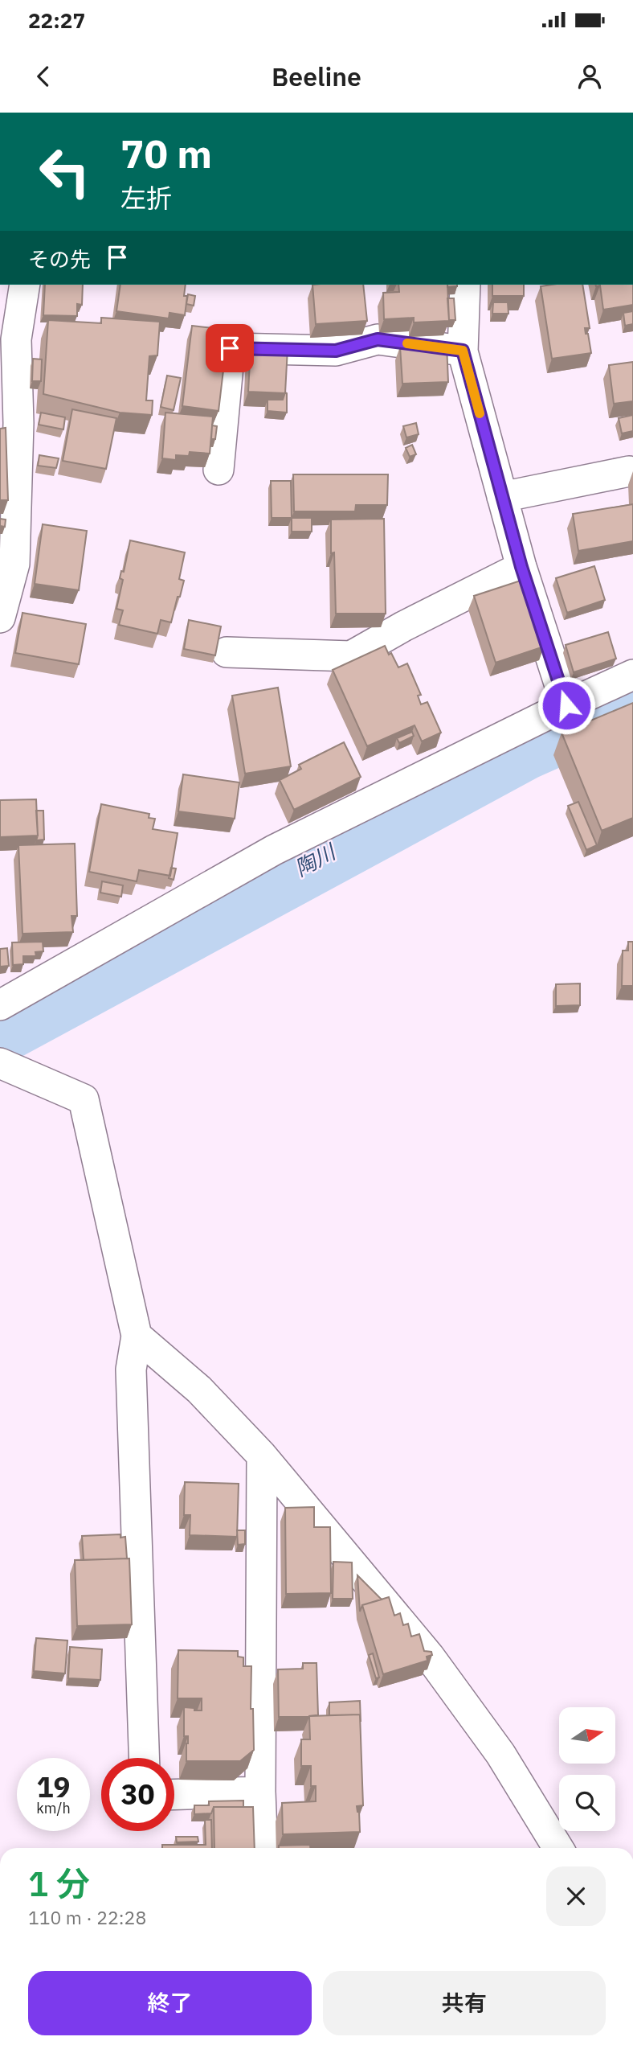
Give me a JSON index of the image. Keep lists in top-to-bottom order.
{
  "water": ["陶川"],
  "north": "right",
  "page": {
    "status": "22:27",
    "header": "Beeline",
    "turn": ["70 m", "左折"],
    "then": "その先",
    "speed": "19 km/h",
    "limit": "30",
    "heading": ["1 分", "110 m · 22:28"],
    "buttons": ["終了", "共有"]
  }
}
